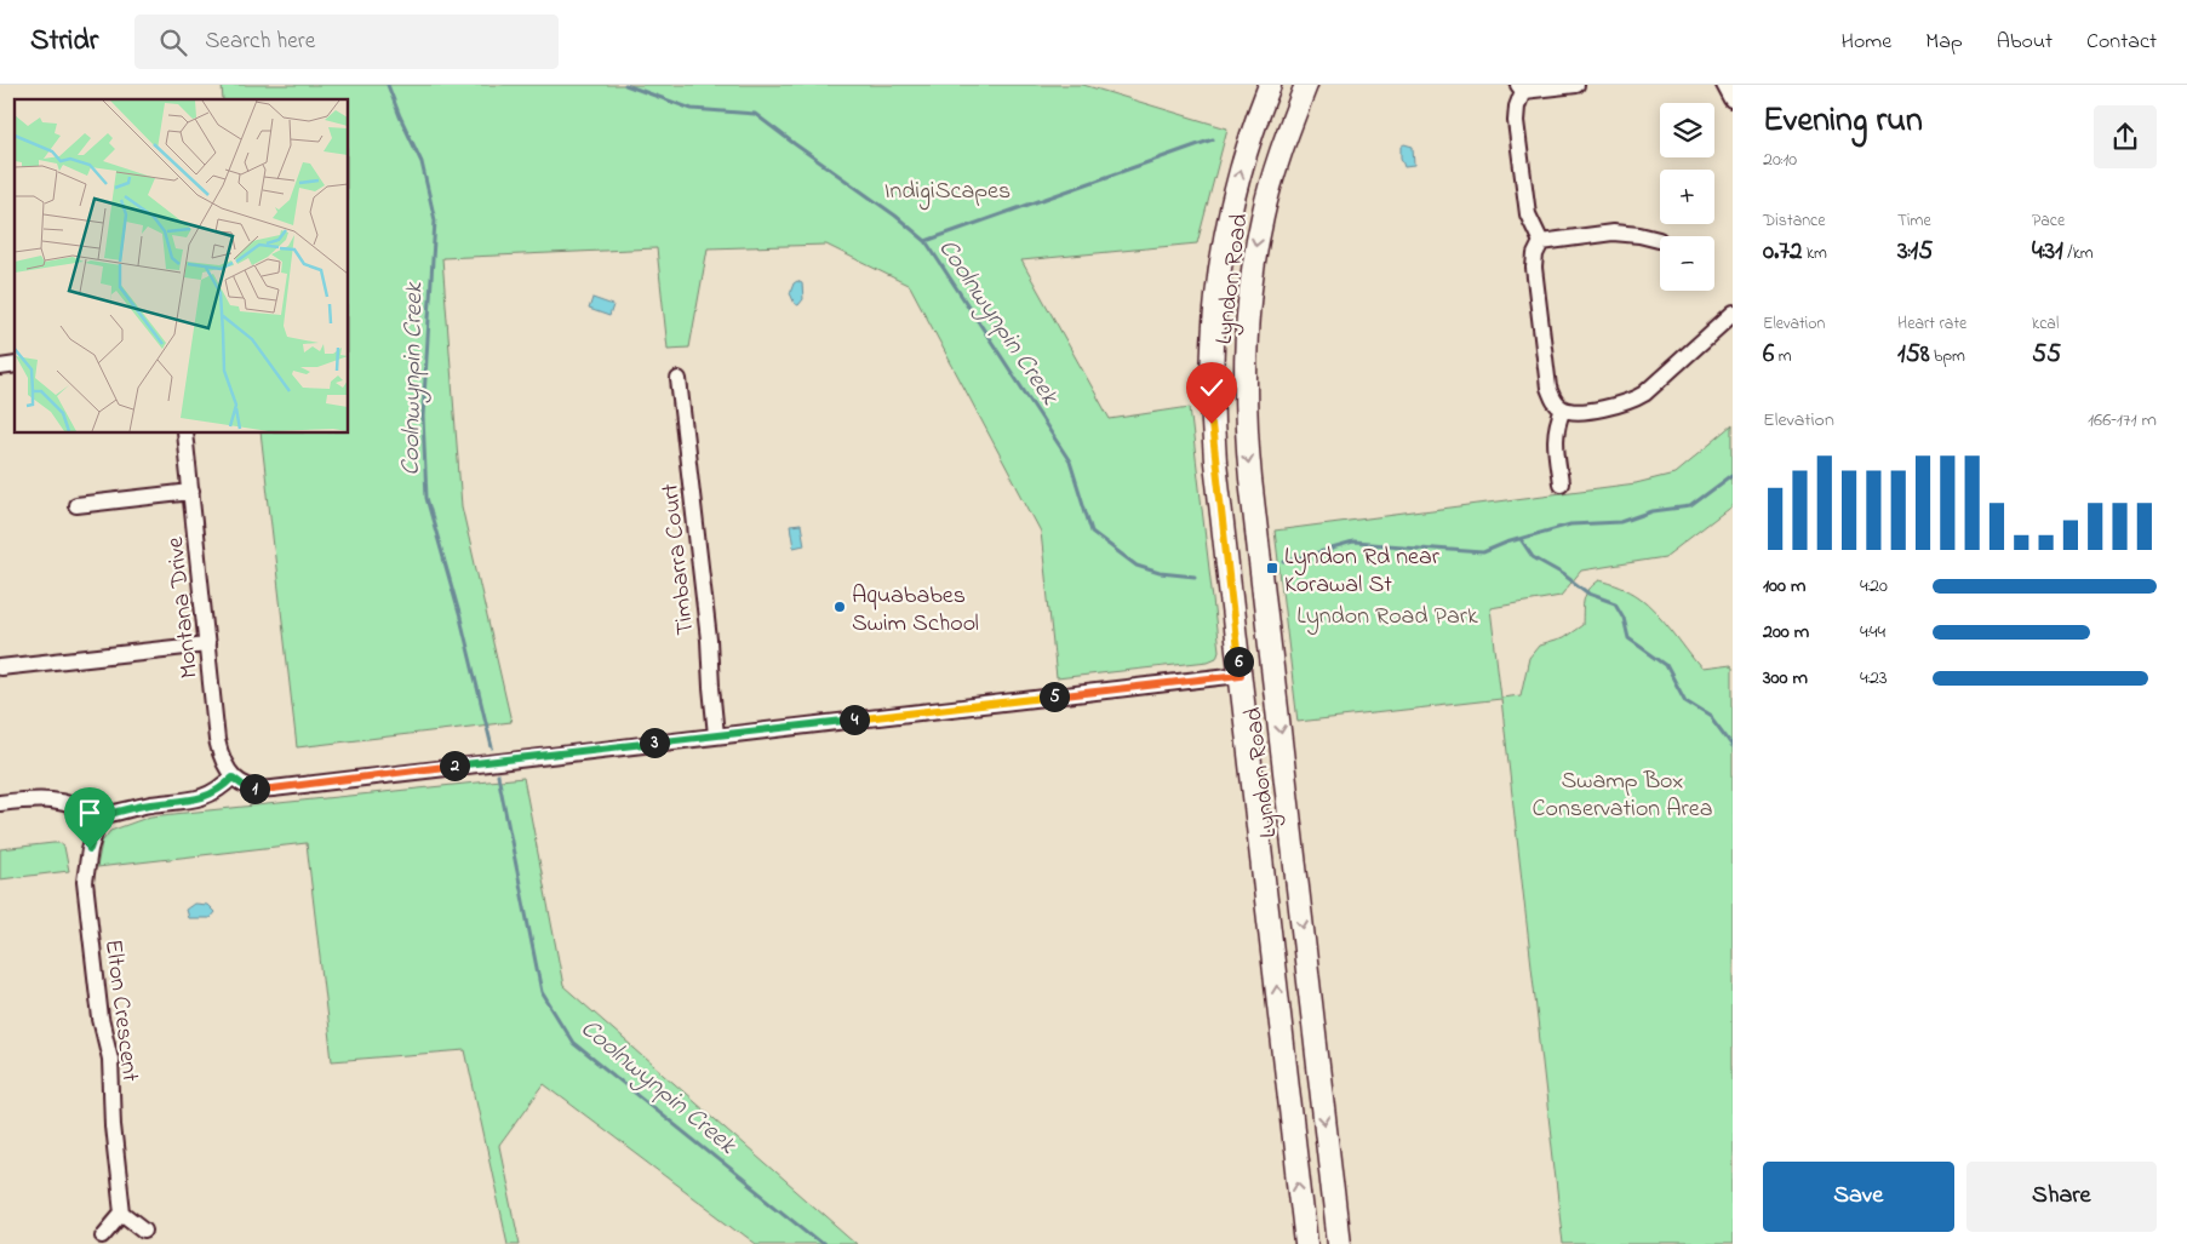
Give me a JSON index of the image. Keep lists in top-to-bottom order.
{
  "streets": {
    "main road": ["Lyndon Road"],
    "street": ["Timbarra Court", "Montana Drive", "Elton Crescent"]
  },
  "water": ["Coolnwynpin Creek"],
  "parks": ["IndigiScapes", "Lyndon Road Park", "Swamp Box Conservation Area"],
  "places": {
    "transit": ["Lyndon Rd near Korawal St"],
    "other": ["Aquababes Swim School"]
  },
  "page": {
    "header": "Stridr",
    "search": "Search here",
    "nav": [
      "Home",
      "Map",
      "About",
      "Contact"
    ],
    "heading": ["Evening run", "20:10"],
    "map_buttons": ["+", "−"],
    "stats": [
      ["Distance", "0.72 km"],
      ["Time", "3:15"],
      ["Pace", "4:31 /km"],
      ["Elevation", "6 m"],
      ["Heart rate", "158 bpm"],
      ["kcal", "55"]
    ],
    "chart": ["Elevation", "166–171 m"],
    "list": [
      {
        "name": "100 m",
        "note": "4:20"
      },
      {
        "name": "200 m",
        "note": "4:44"
      },
      {
        "name": "300 m",
        "note": "4:23"
      }
    ],
    "pins": [
      "6",
      "5",
      "4",
      "3",
      "2",
      "1"
    ],
    "buttons": ["Save", "Share"]
  }
}
